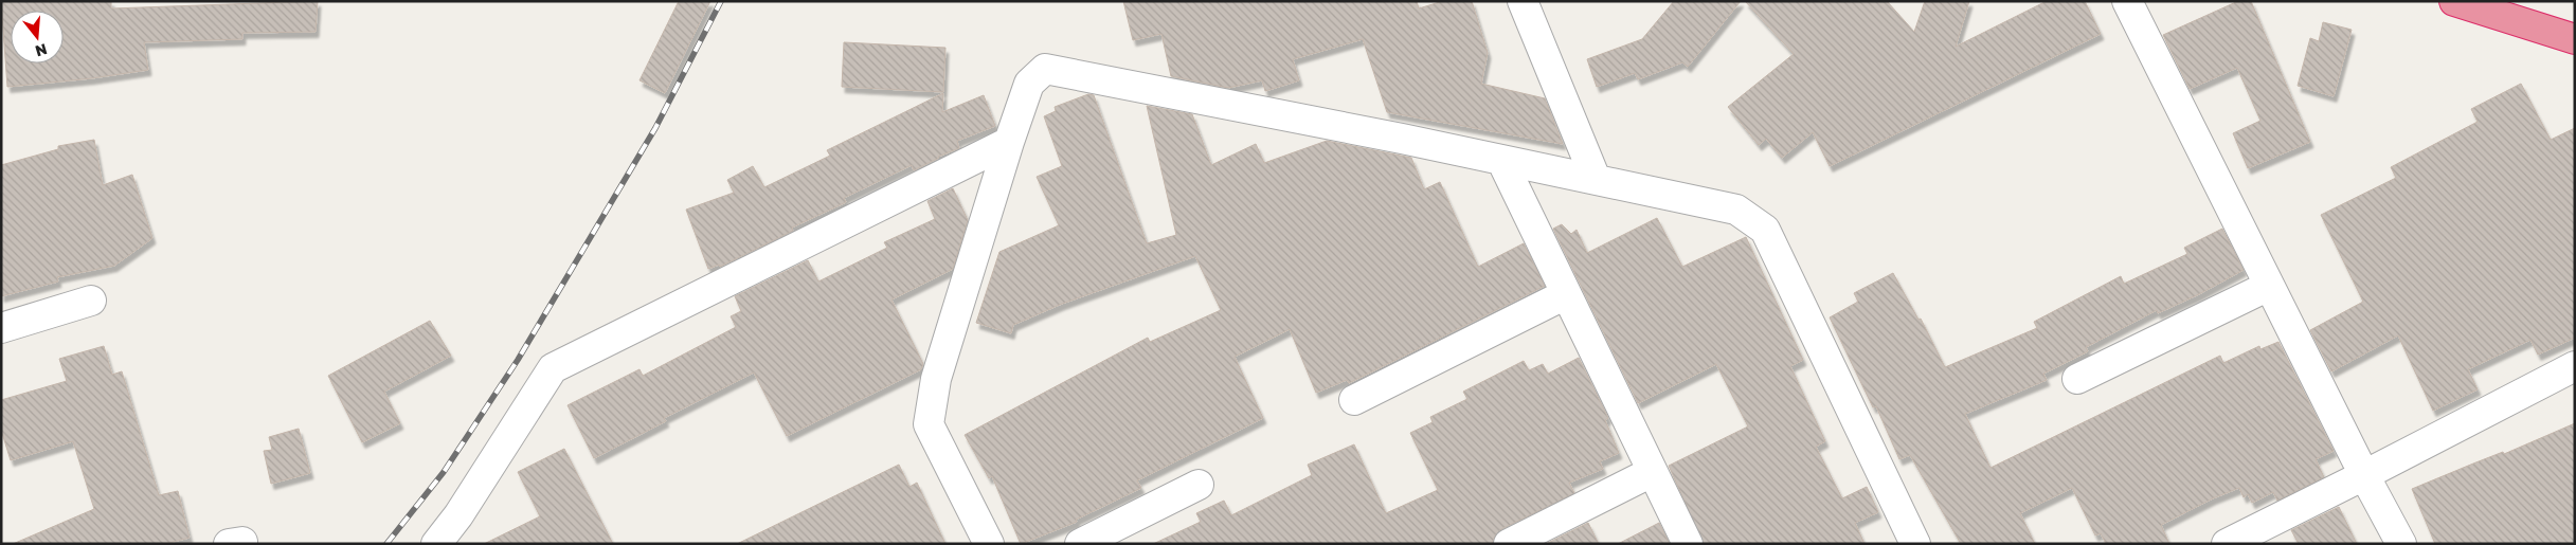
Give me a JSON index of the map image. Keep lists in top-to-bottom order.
{
  "north": "bottom"
}
